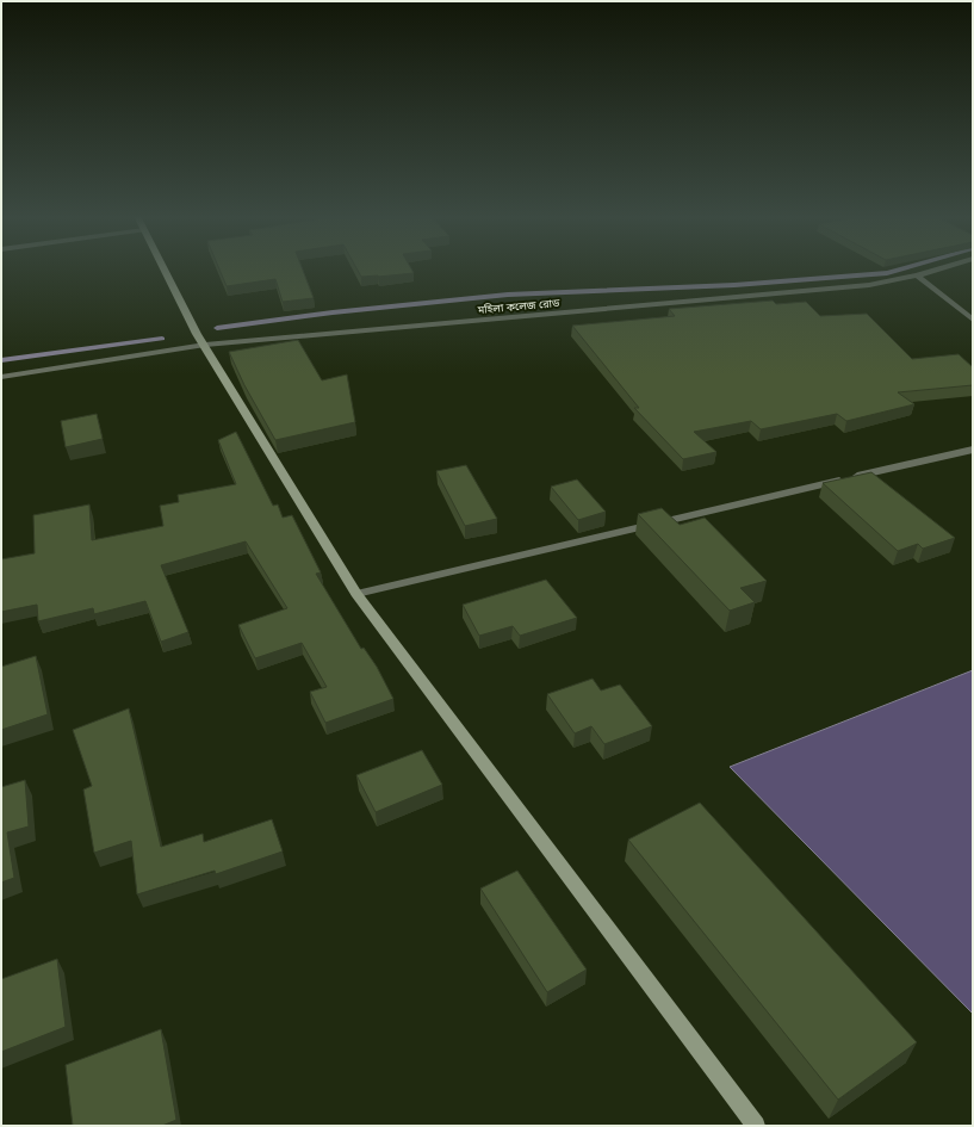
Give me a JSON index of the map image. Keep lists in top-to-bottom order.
{
  "streets": {
    "street": ["মহিলা কলেজ রোড"]
  }
}
